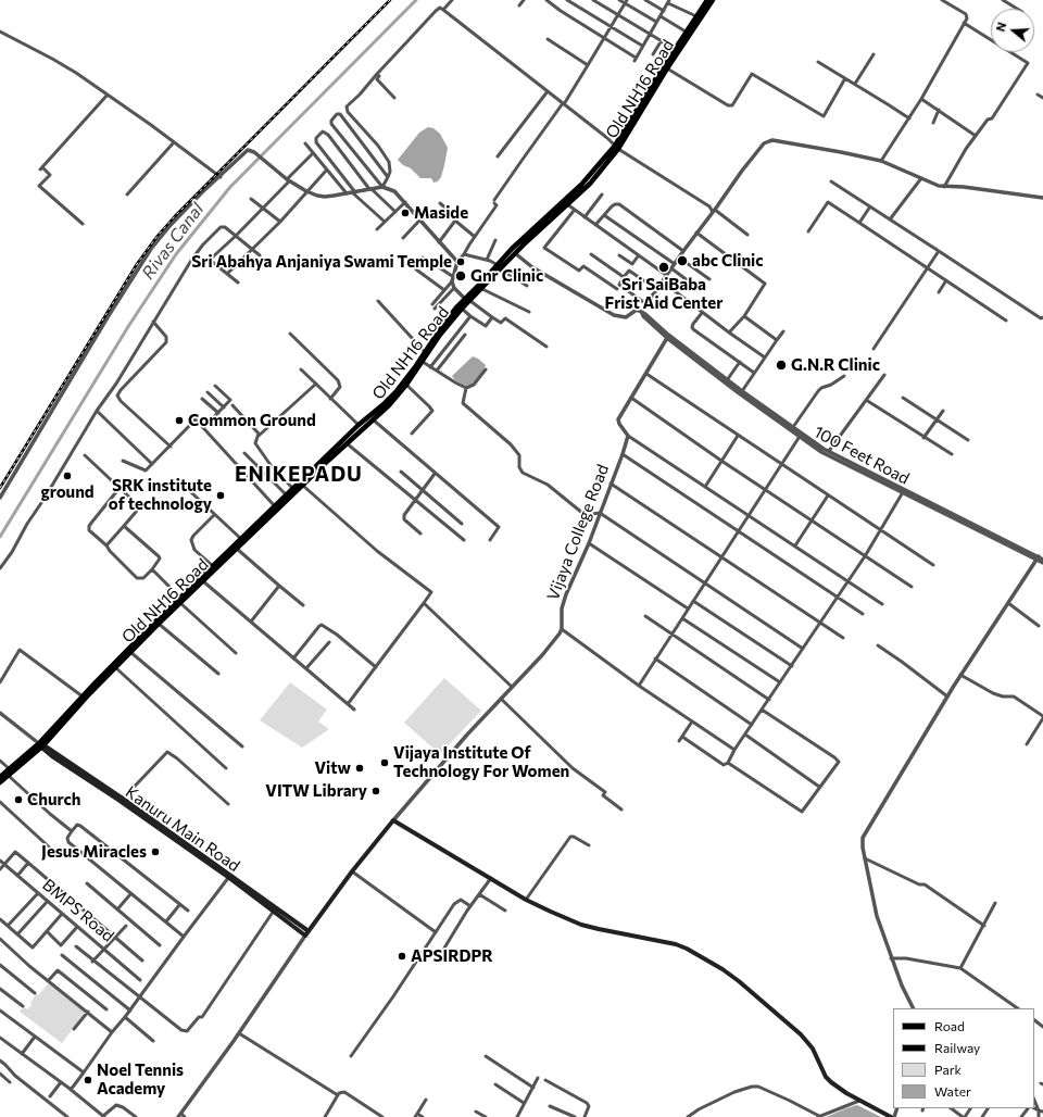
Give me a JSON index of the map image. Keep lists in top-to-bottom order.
{
  "streets": {
    "main road": ["Old NH16 Road", "Kanuru Main Road"],
    "street": ["100 Feet Road", "Vijaya College Road", "BMPS Road"]
  },
  "crossings": [
    ["Old NH16 Road", "Kanuru Main Road"]
  ],
  "districts": ["ENIKEPADU"],
  "water": ["Rivas Canal"],
  "places": [
    "Maside",
    "abc Clinic",
    "Sri Abahya Anjaniya Swami Temple",
    "Sri SaiBaba Frist Aid Center",
    "Gnr Clinic",
    "G.N.R Clinic",
    "Common Ground",
    "ground",
    "SRK institute of technology",
    "Vijaya Institute Of Technology For Women",
    "Vitw",
    "VITW Library",
    "Church",
    "Jesus Miracles",
    "APSIRDPR",
    "Noel Tennis Academy"
  ],
  "legend": [
    "Road",
    "Railway",
    "Park",
    "Water"
  ],
  "north": "left"
}
